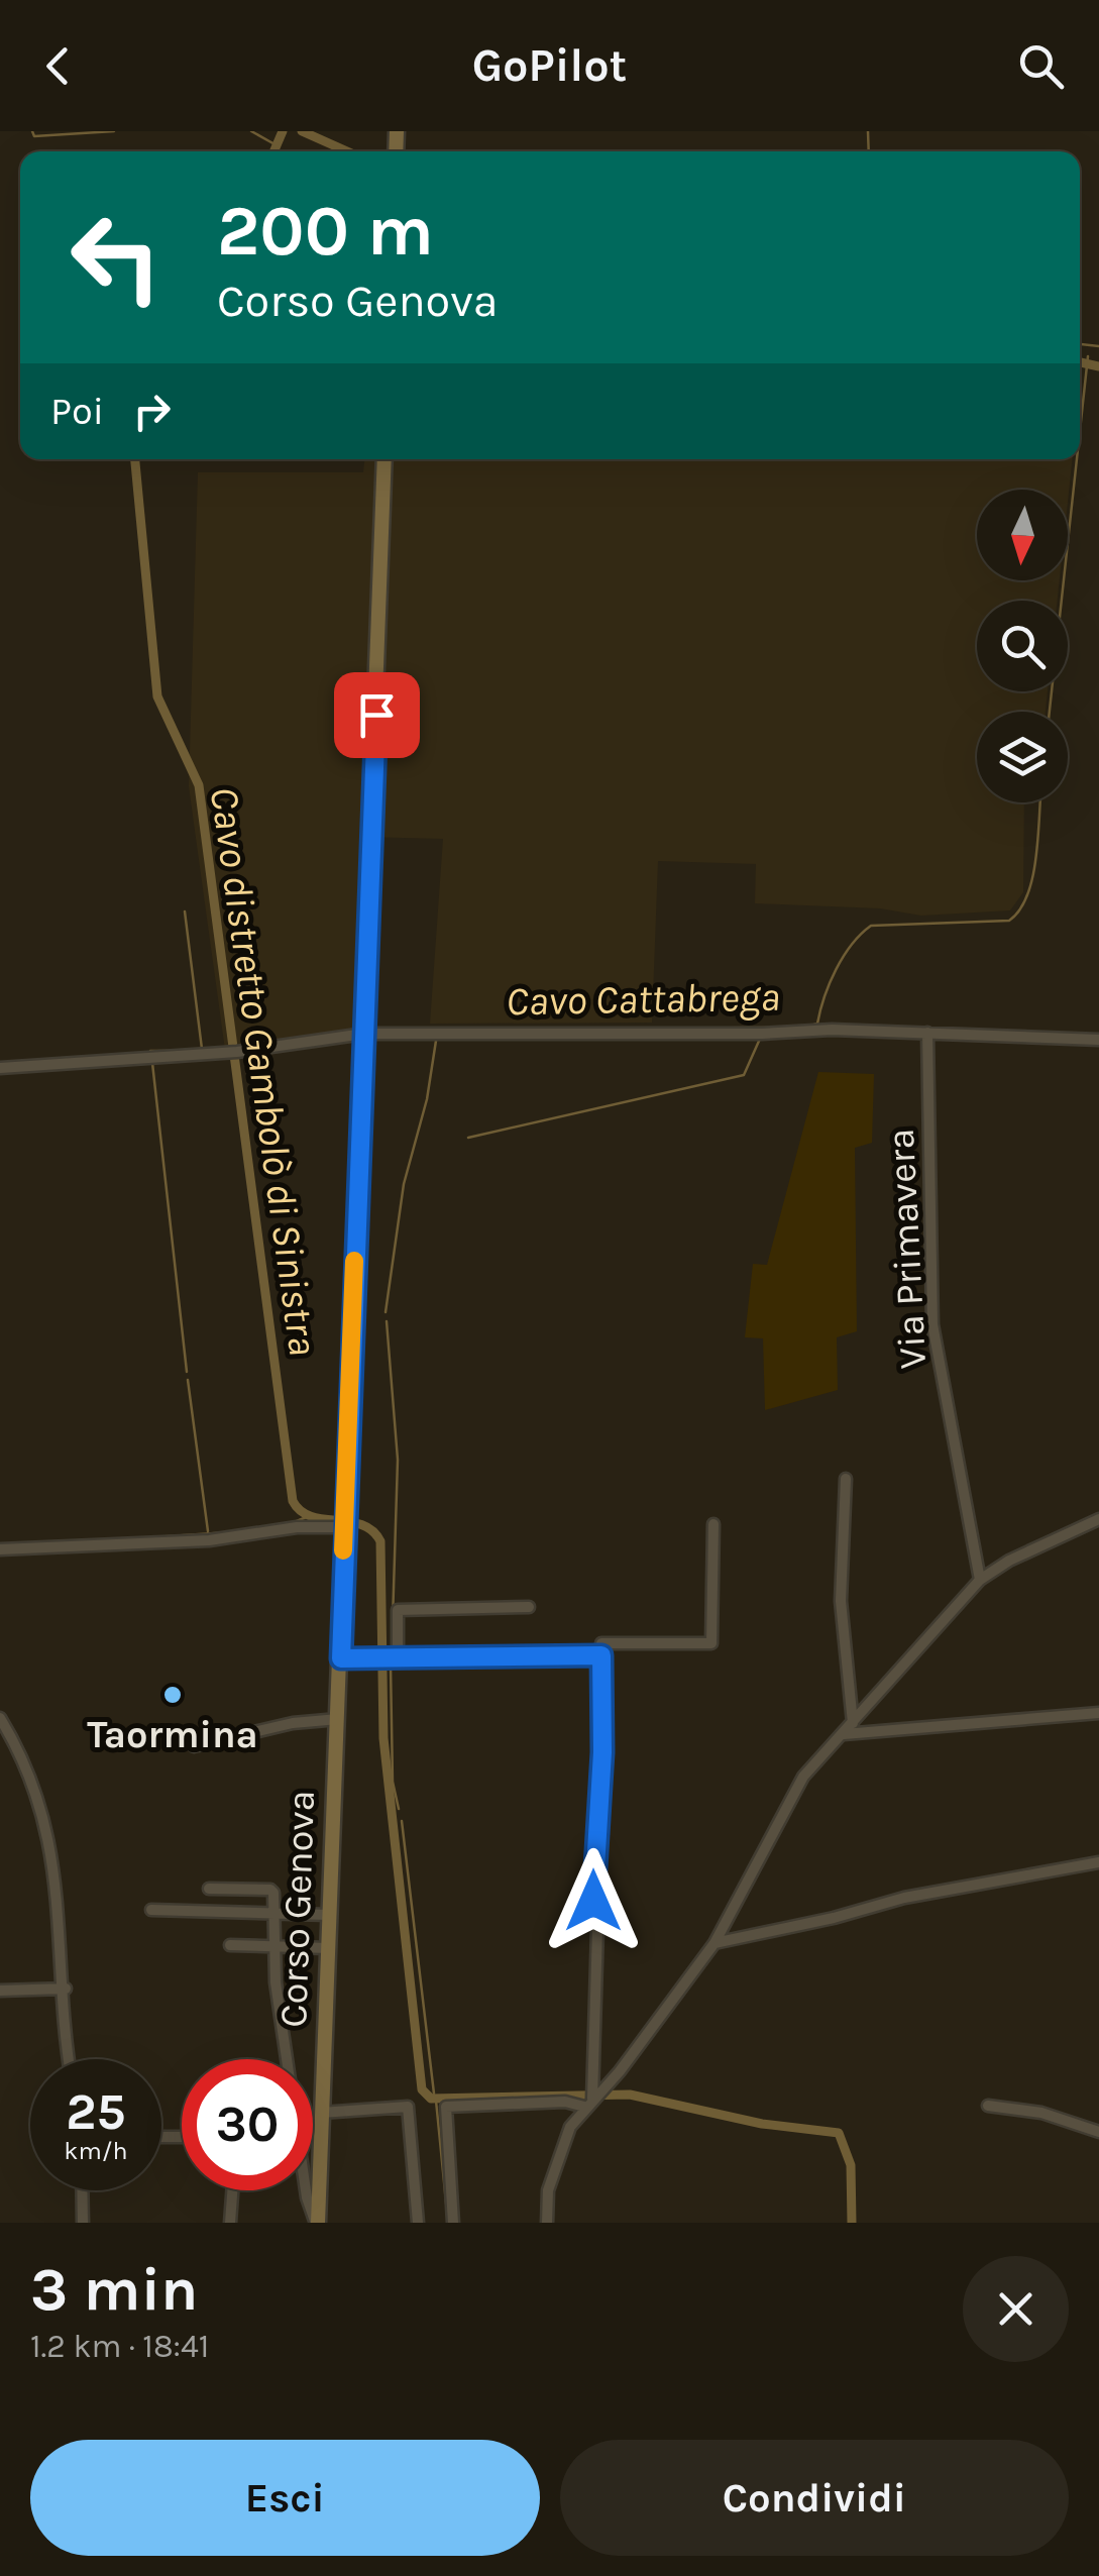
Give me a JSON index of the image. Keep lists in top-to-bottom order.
{
  "streets": {
    "main road": ["Corso Genova"],
    "street": ["Via Primavera"]
  },
  "water": ["Cavo Cattabrega", "Cavo distretto Gambolò di Sinistra"],
  "places": ["Taormina"],
  "north": "bottom",
  "page": {
    "header": "GoPilot",
    "turn": ["200 m", "Corso Genova"],
    "then": "Poi",
    "speed": "25 km/h",
    "limit": "30",
    "heading": ["3 min", "1.2 km · 18:41"],
    "buttons": ["Esci", "Condividi"]
  }
}
